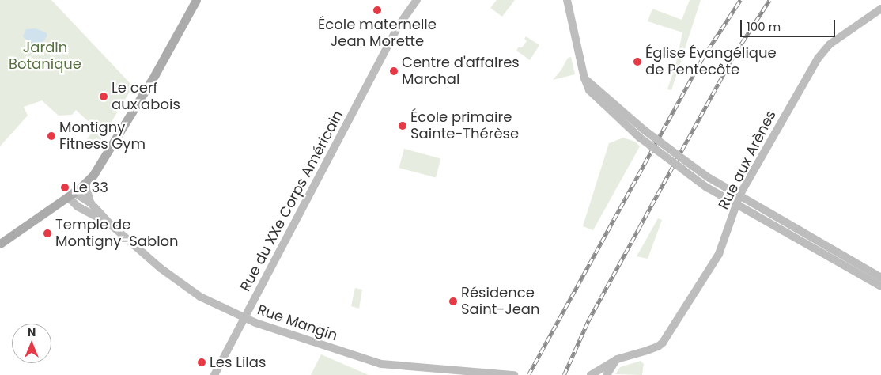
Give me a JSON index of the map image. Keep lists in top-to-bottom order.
{
  "streets": {
    "main road": ["Rue aux Arènes", "Rue du XXe Corps Américain", "Rue Mangin"]
  },
  "crossings": [
    ["Rue du XXe Corps Américain", "Rue Mangin"]
  ],
  "parks": ["Jardin Botanique"],
  "places": [
    "École maternelle Jean Morette",
    "Église Évangélique de Pentecôte",
    "Centre d'affaires Marchal",
    "Le cerf aux abois",
    "École primaire Sainte-Thérèse",
    "Montigny Fitness Gym",
    "Le 33",
    "Temple de Montigny-Sablon",
    "Résidence Saint-Jean",
    "Les Lilas"
  ],
  "scale_bar": "100 m",
  "north": "top"
}
